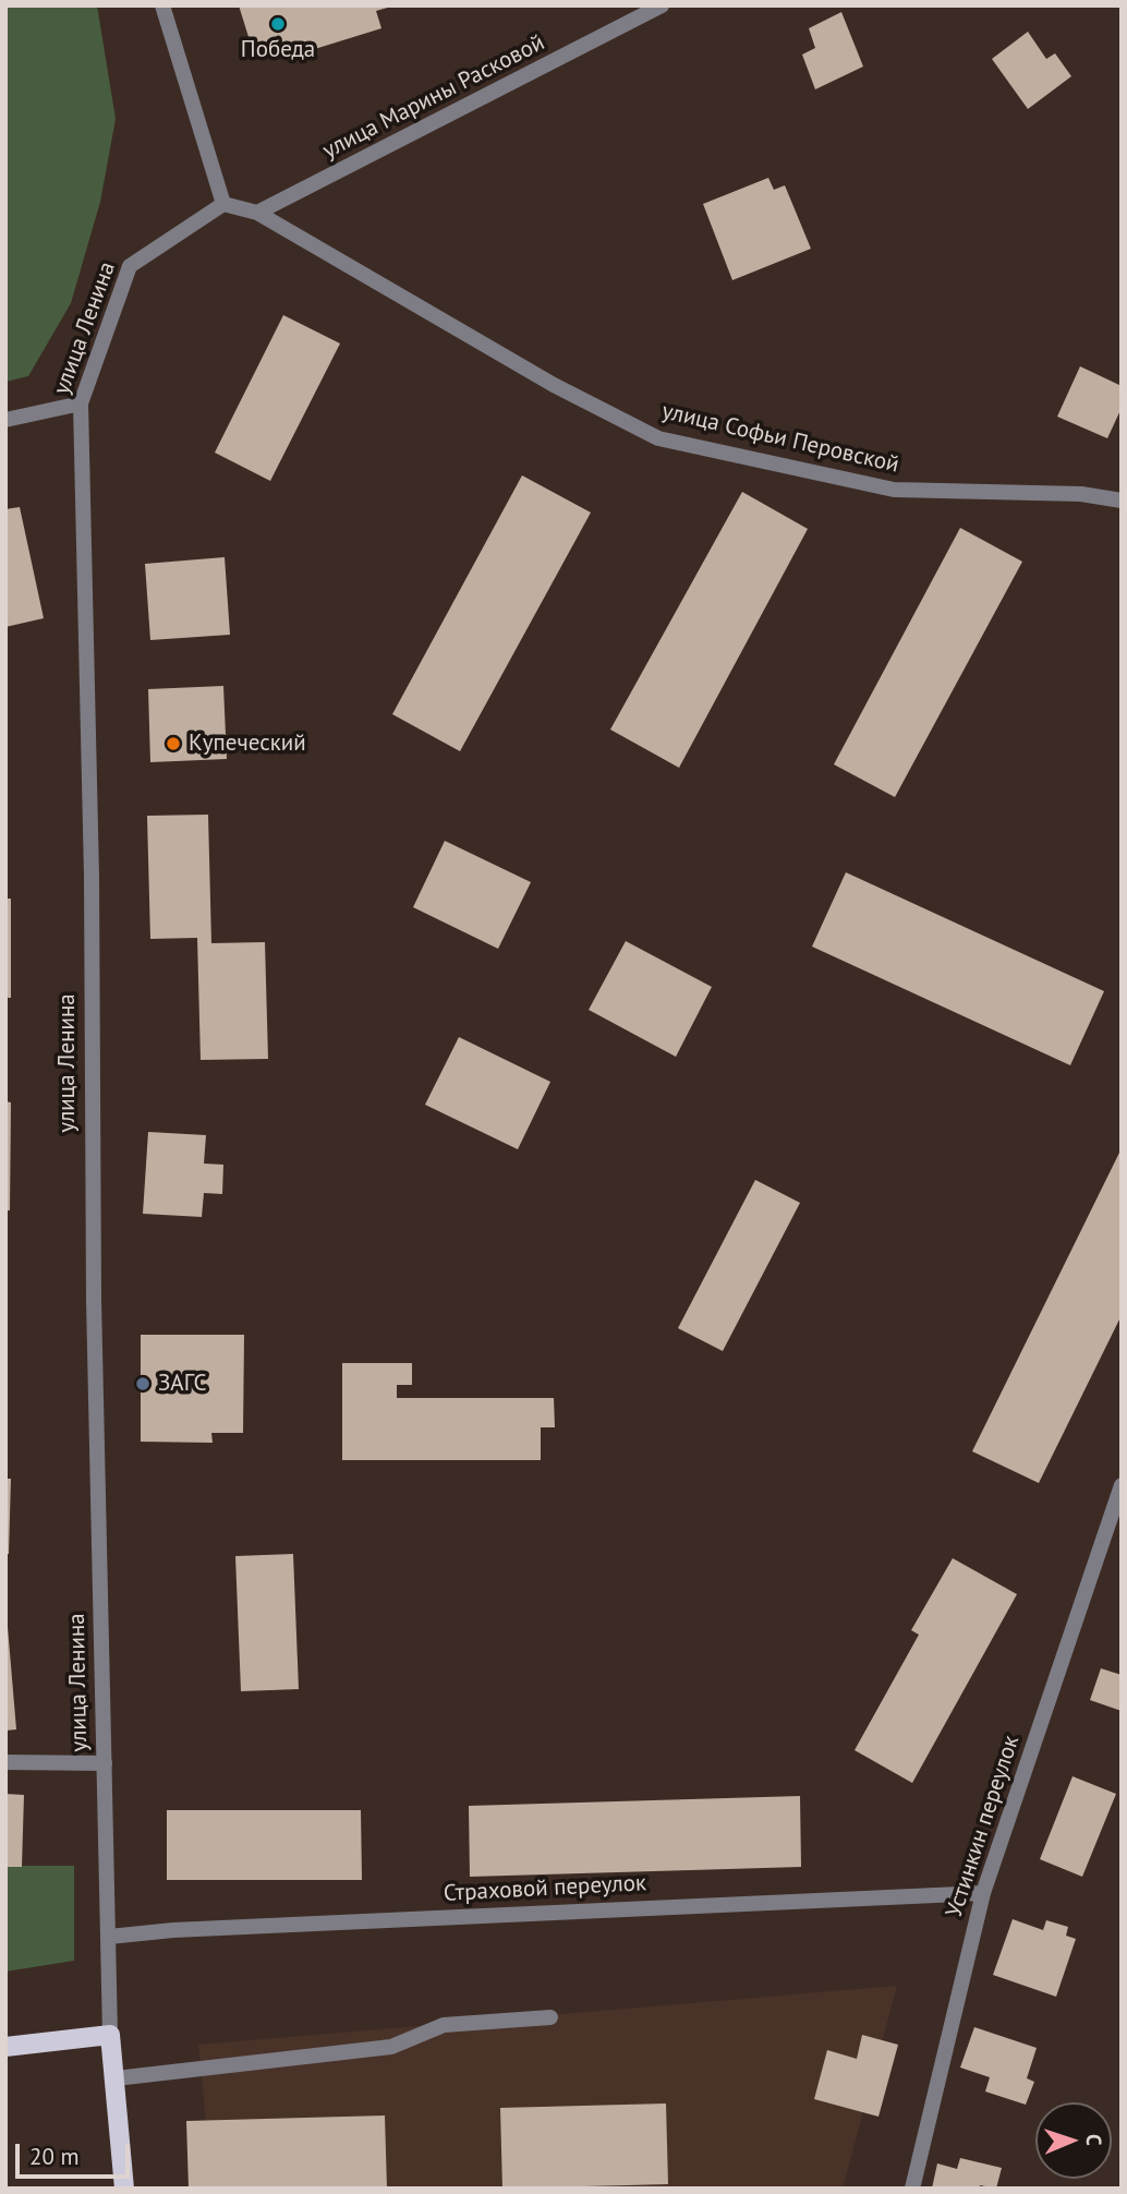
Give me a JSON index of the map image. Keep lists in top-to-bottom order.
{
  "streets": {
    "main road": ["улица Ленина"],
    "street": [
      "улица Марины Расковой",
      "улица Софьи Перовской",
      "Устинкин переулок",
      "Страховой переулок"
    ]
  },
  "crossings": [
    ["улица Марины Расковой", "улица Софьи Перовской"],
    ["улица Ленина", "Страховой переулок"],
    ["Устинкин переулок", "Страховой переулок"]
  ],
  "places": ["Победа", "Купеческий", "ЗАГС"],
  "scale_bar": "20 m",
  "north": "right"
}
